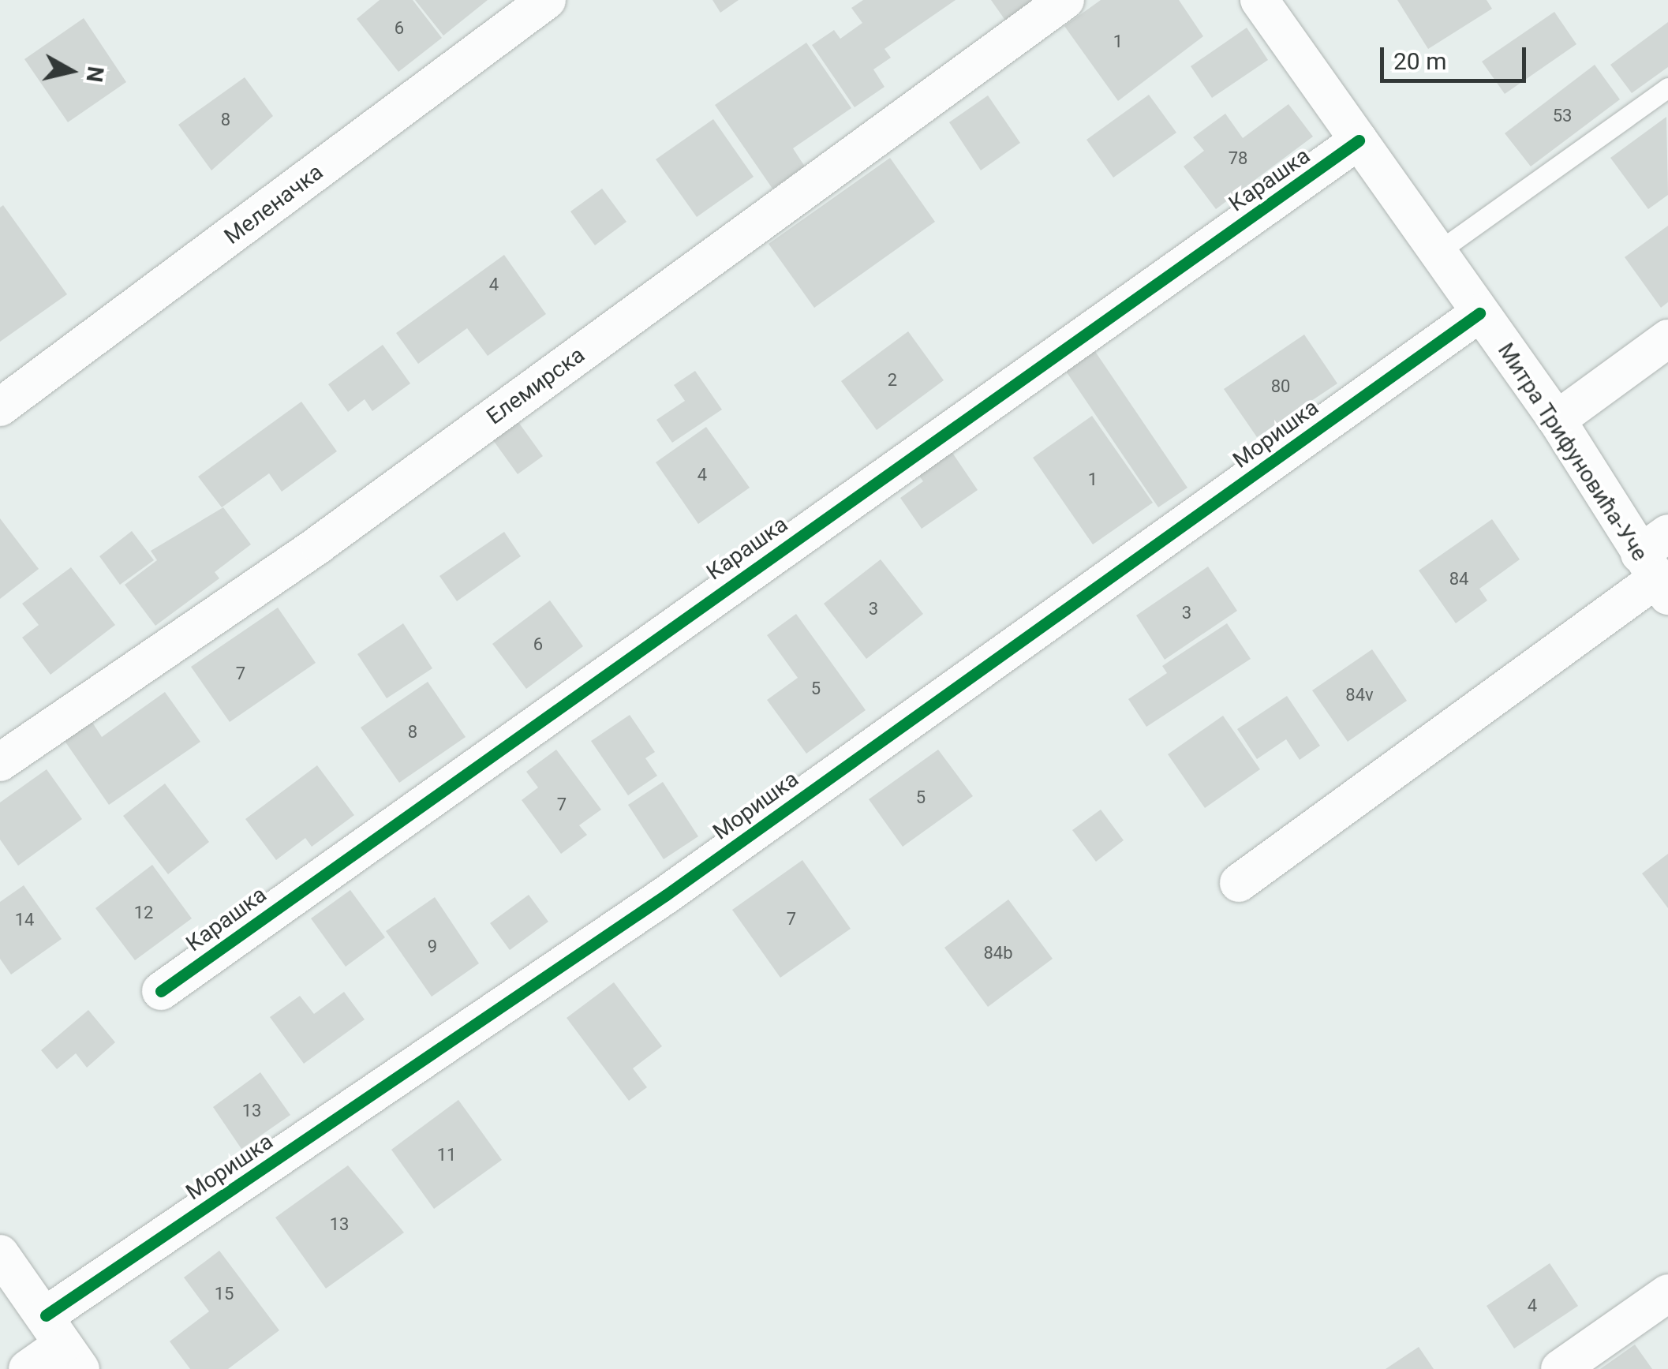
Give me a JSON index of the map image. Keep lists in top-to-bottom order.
{
  "streets": {
    "street": [
      "Карашка",
      "Меленачка",
      "Елемирска",
      "Моришка",
      "Митра Трифуновића-Уче"
    ]
  },
  "crossings": [
    ["Карашка", "Митра Трифуновића-Уче"],
    ["Моришка", "Митра Трифуновића-Уче"]
  ],
  "house_numbers": [
    "6",
    "1",
    "53",
    "8",
    "78",
    "4",
    "2",
    "80",
    "4",
    "1",
    "84",
    "3",
    "3",
    "6",
    "7",
    "5",
    "84v",
    "8",
    "5",
    "7",
    "12",
    "7",
    "14",
    "9",
    "84b",
    "13",
    "11",
    "13",
    "15",
    "4"
  ],
  "scale_bar": "20 m",
  "north": "right"
}
